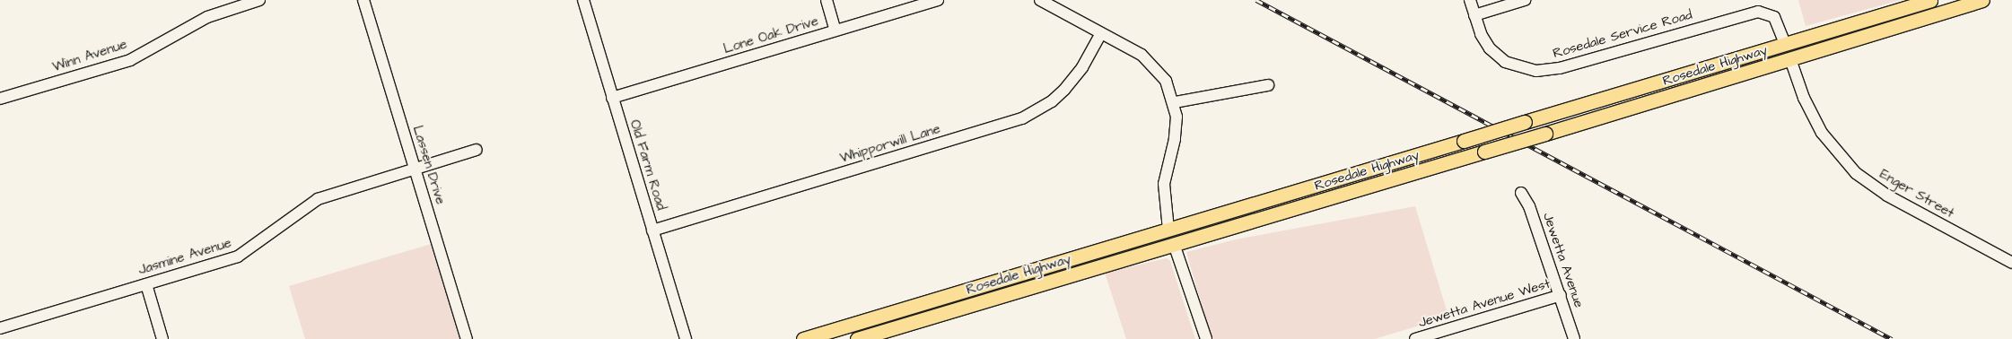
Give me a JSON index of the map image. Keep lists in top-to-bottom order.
{
  "streets": {
    "main road": ["Rosedale Highway"],
    "street": [
      "Rosedale Service Road",
      "Lone Oak Drive",
      "Winn Avenue",
      "Whipporwill Lane",
      "Lassen Drive",
      "Old Farm Road",
      "Enger Street",
      "Jasmine Avenue",
      "Jewetta Avenue",
      "Jewetta Avenue West"
    ]
  },
  "crossings": [
    ["Rosedale Service Road", "Rosedale Highway"],
    ["Lone Oak Drive", "Old Farm Road"],
    ["Rosedale Highway", "Enger Street"],
    ["Whipporwill Lane", "Old Farm Road"],
    ["Lassen Drive", "Jasmine Avenue"],
    ["Jewetta Avenue", "Jewetta Avenue West"]
  ]
}
